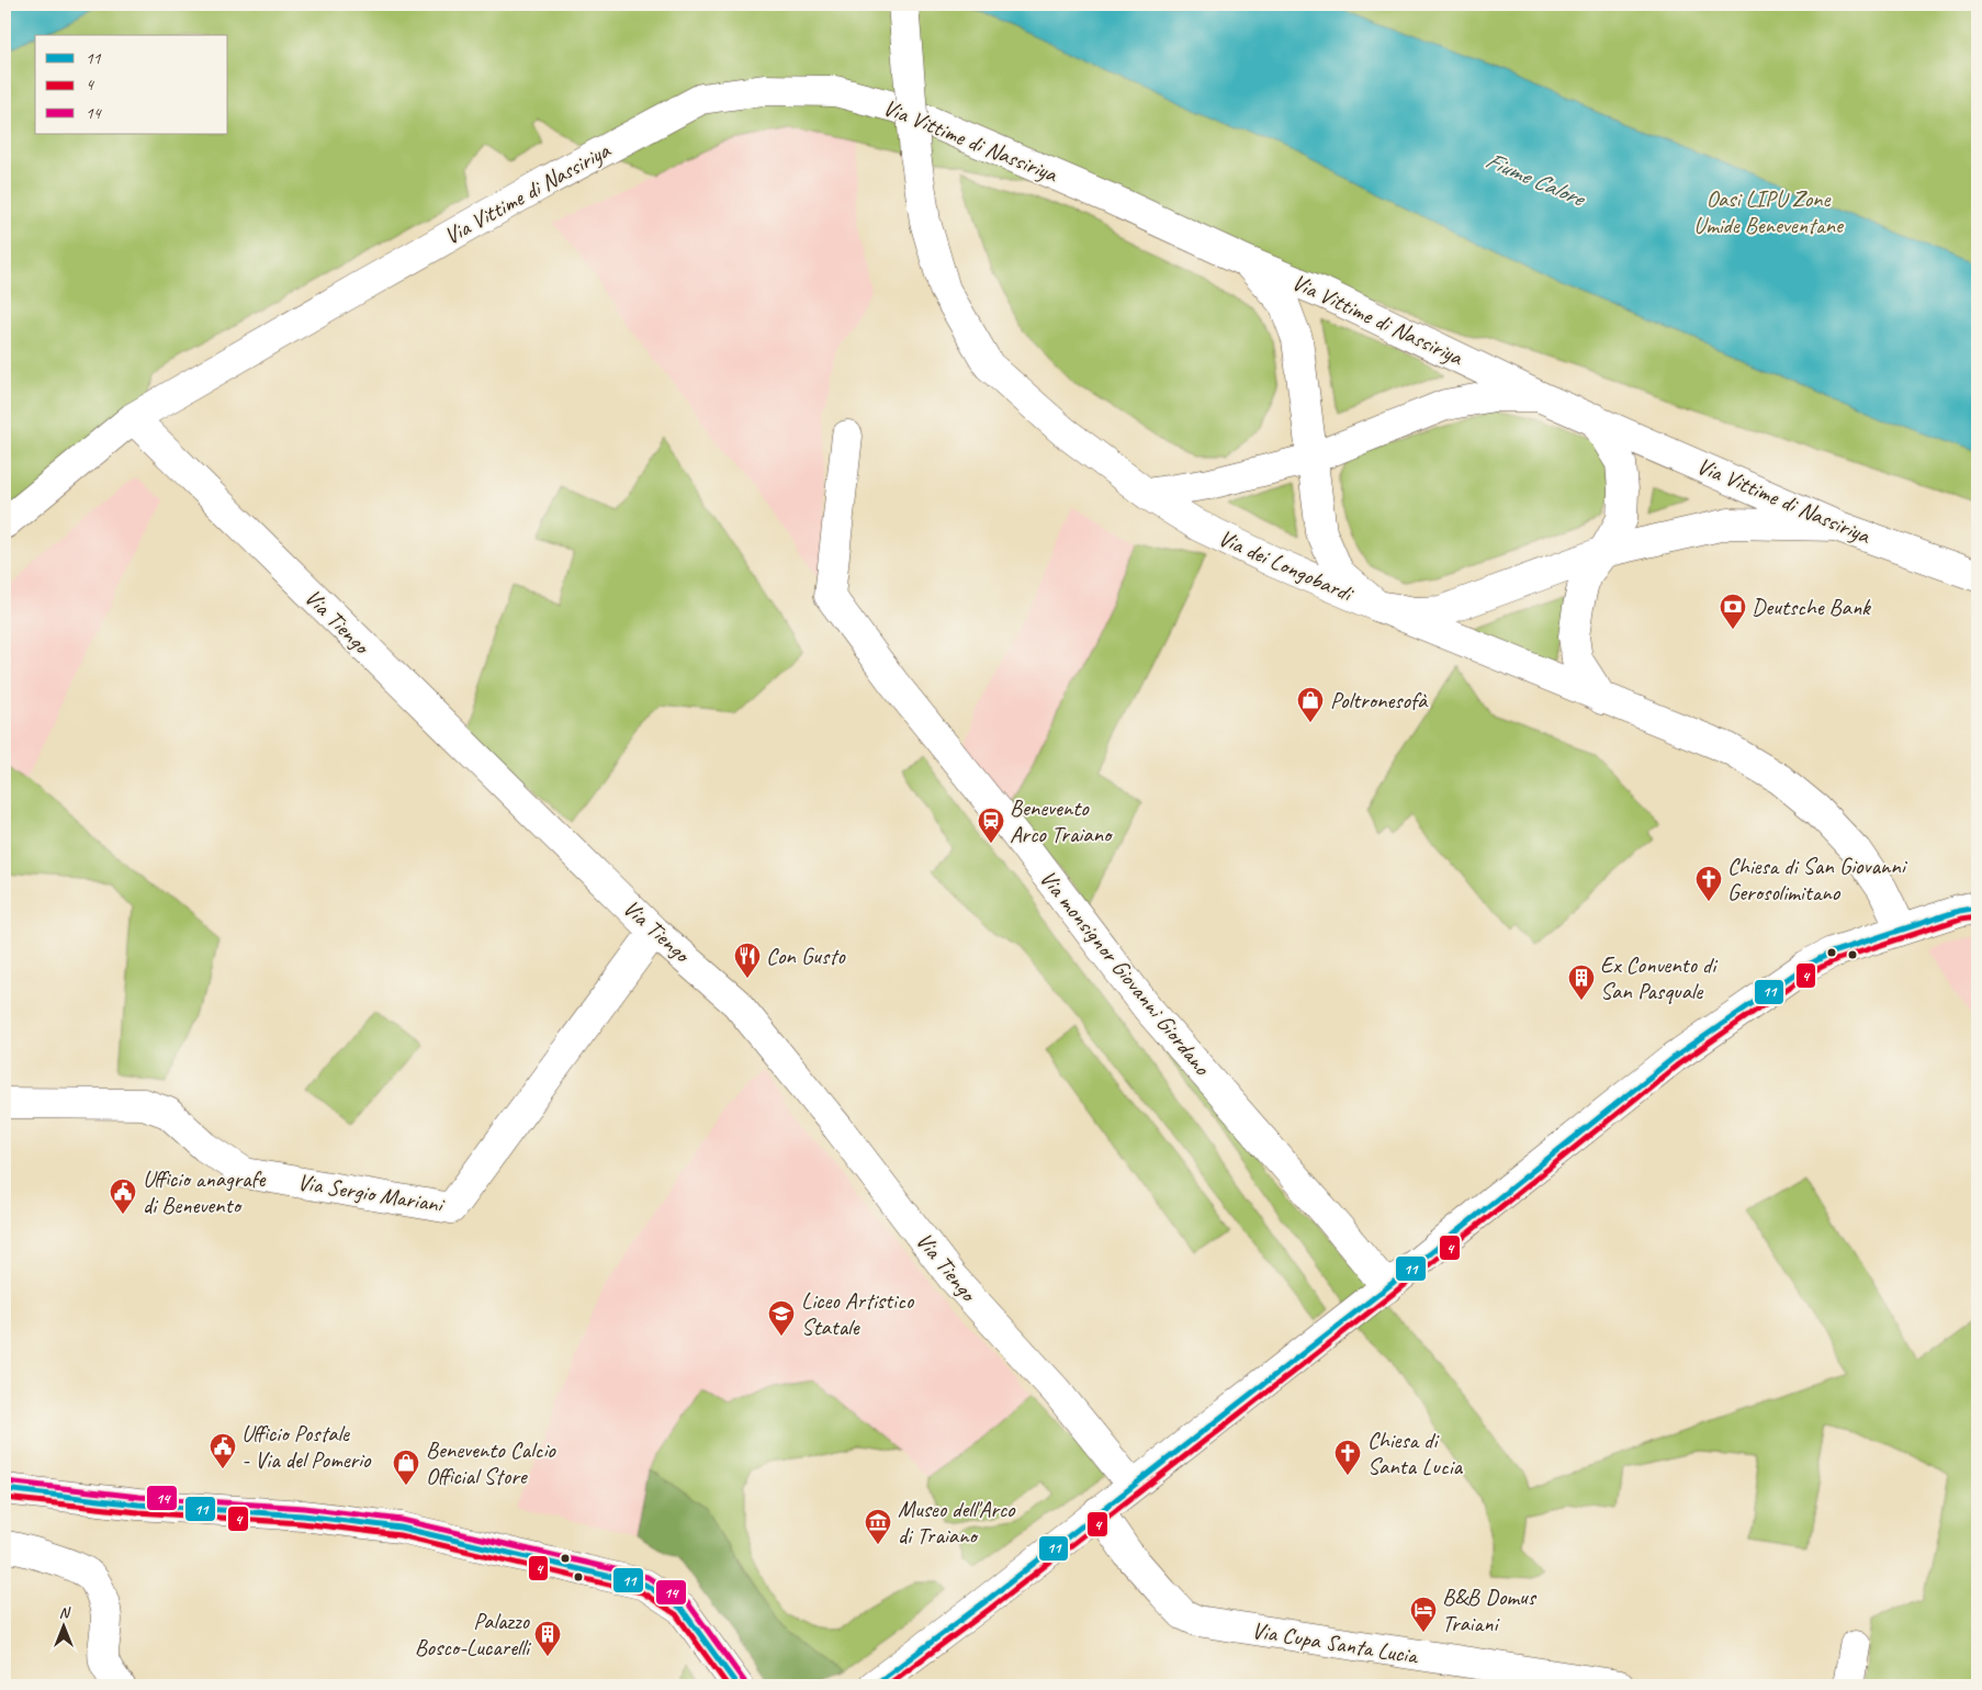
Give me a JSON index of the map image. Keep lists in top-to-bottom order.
{
  "streets": {
    "street": [
      "Via Vittime di Nassiriya",
      "Via dei Longobardi",
      "Via Tiengo",
      "Via monsignor Giovanni Giordano",
      "Via Sergio Mariani",
      "Via Cupa Santa Lucia"
    ]
  },
  "crossings": [
    ["Via Vittime di Nassiriya", "Via Tiengo"],
    ["Via Tiengo", "Via Sergio Mariani"]
  ],
  "water": ["Fiume Calore"],
  "parks": ["Oasi LIPU Zone Umide Beneventane"],
  "places": {
    "bank": ["Deutsche Bank"],
    "shop": ["Poltronesofà", "Benevento Calcio Official Store"],
    "station": ["Benevento Arco Traiano"],
    "church": ["Chiesa di San Giovanni Gerosolimitano", "Chiesa di Santa Lucia"],
    "restaurant": ["Con Gusto"],
    "building": ["Ex Convento di San Pasquale", "Palazzo Bosco-Lucarelli"],
    "public building": ["Ufficio anagrafe di Benevento", "Ufficio Postale - Via del Pomerio"],
    "school or university": ["Liceo Artistico Statale"],
    "museum": ["Museo dell'Arco di Traiano"],
    "hotel": ["B&B Domus Traiani"]
  },
  "lines": ["transit line 11", "transit line 4", "transit line 14"],
  "legend": ["11", "4", "14"],
  "north": "top"
}
